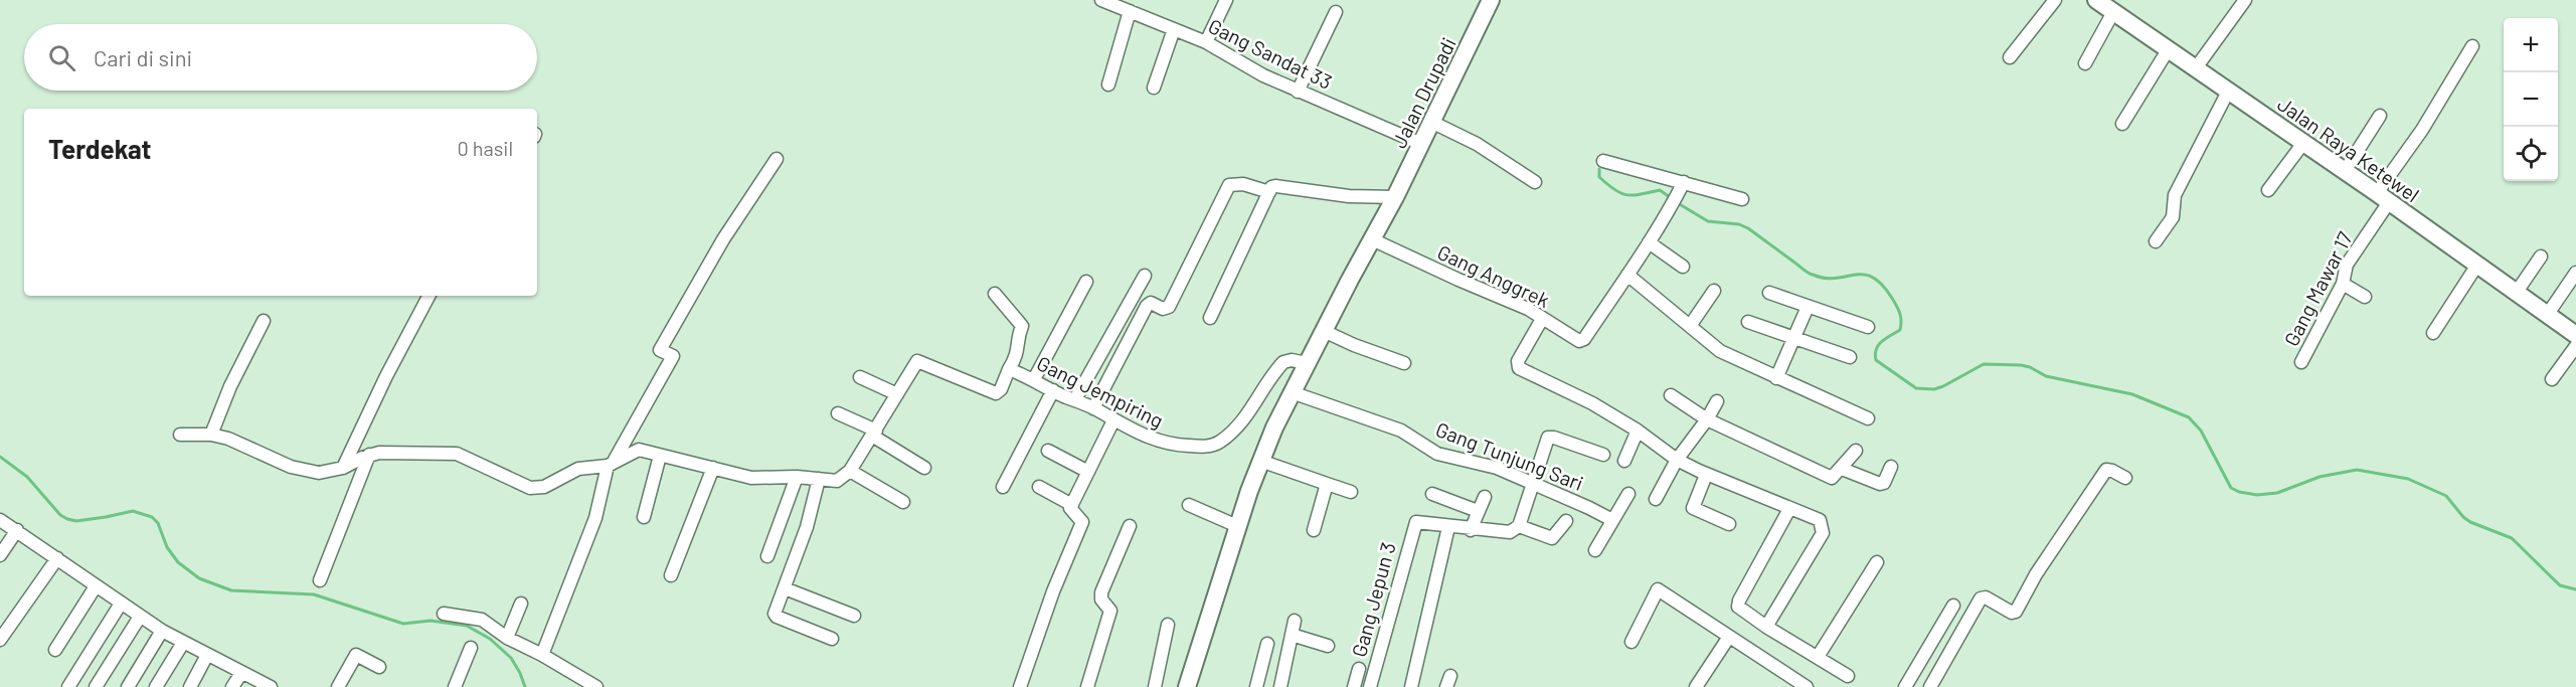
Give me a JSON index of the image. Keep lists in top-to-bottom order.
{
  "streets": {
    "street": [
      "Gang Sandat 33",
      "Jalan Drupadi",
      "Jalan Raya Ketewel",
      "Gang Anggrek",
      "Gang Mawar 17",
      "Gang Jempiring",
      "Gang Tunjung Sari",
      "Gang Jepun 3"
    ]
  },
  "crossings": [
    ["Gang Sandat 33", "Jalan Drupadi"],
    ["Jalan Drupadi", "Gang Anggrek"],
    ["Jalan Drupadi", "Gang Jempiring"],
    ["Jalan Drupadi", "Gang Tunjung Sari"],
    ["Jalan Raya Ketewel", "Gang Mawar 17"]
  ],
  "page": {
    "map_buttons": ["+", "−"],
    "search": "Cari di sini",
    "heading": ["Terdekat", "0 hasil"]
  }
}
